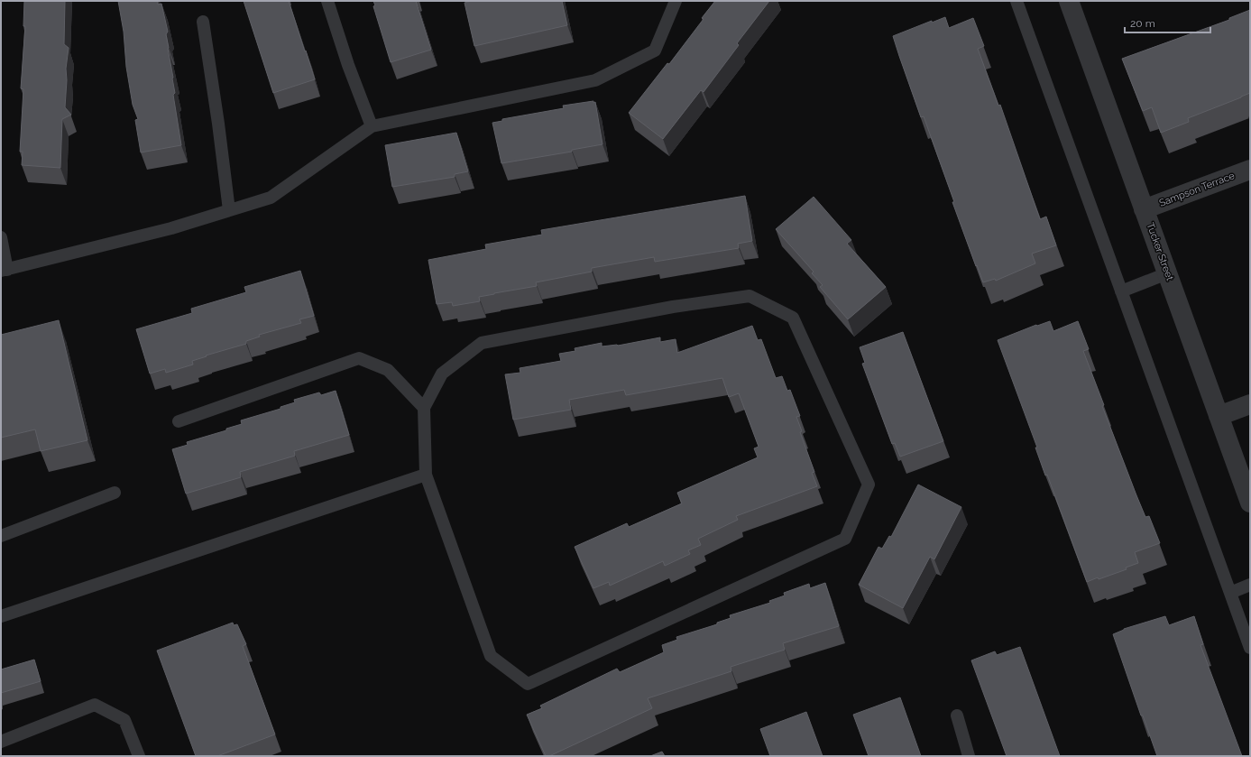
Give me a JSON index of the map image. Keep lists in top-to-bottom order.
{
  "streets": {
    "street": ["Sampson Terrace", "Tucker Street"]
  },
  "crossings": [
    ["Sampson Terrace", "Tucker Street"]
  ],
  "scale_bar": "20 m"
}
